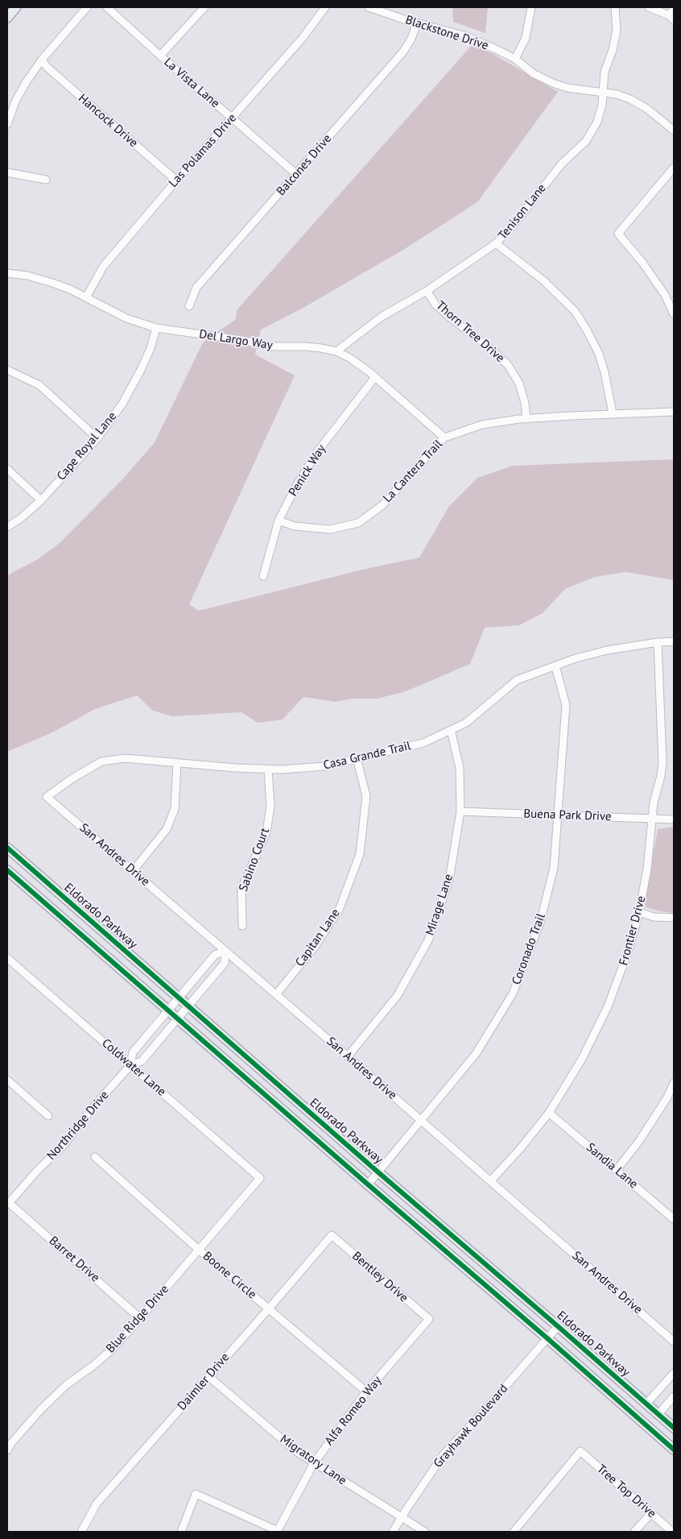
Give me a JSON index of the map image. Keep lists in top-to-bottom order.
{
  "streets": {
    "main road": ["Eldorado Parkway"],
    "street": [
      "Blackstone Drive",
      "La Vista Lane",
      "Hancock Drive",
      "Las Polamas Drive",
      "Balcones Drive",
      "Tenison Lane",
      "Thorn Tree Drive",
      "Del Largo Way",
      "Cape Royal Lane",
      "Penick Way",
      "La Cantera Trail",
      "Casa Grande Trail",
      "Buena Park Drive",
      "San Andres Drive",
      "Sabino Court",
      "Mirage Lane",
      "Frontier Drive",
      "Capitan Lane",
      "Coronado Trail",
      "Coldwater Lane",
      "Northridge Drive",
      "Sandia Lane",
      "Barret Drive",
      "Boone Circle",
      "Bentley Drive",
      "Blue Ridge Drive",
      "Daimler Drive",
      "Alfa Romeo Way",
      "Grayhawk Boulevard",
      "Migratory Lane",
      "Tree Top Drive"
    ]
  },
  "crossings": [
    ["Blackstone Drive", "Balcones Drive"],
    ["Blackstone Drive", "Tenison Lane"],
    ["La Vista Lane", "Las Polamas Drive"],
    ["La Vista Lane", "Balcones Drive"],
    ["Hancock Drive", "Las Polamas Drive"],
    ["Las Polamas Drive", "Del Largo Way"],
    ["Tenison Lane", "Thorn Tree Drive"],
    ["Tenison Lane", "Del Largo Way"],
    ["Thorn Tree Drive", "La Cantera Trail"],
    ["Del Largo Way", "Cape Royal Lane"],
    ["Del Largo Way", "Penick Way"],
    ["Del Largo Way", "La Cantera Trail"],
    ["Penick Way", "La Cantera Trail"],
    ["Casa Grande Trail", "San Andres Drive"],
    ["Casa Grande Trail", "Sabino Court"],
    ["Casa Grande Trail", "Mirage Lane"],
    ["Casa Grande Trail", "Frontier Drive"],
    ["Casa Grande Trail", "Capitan Lane"],
    ["Casa Grande Trail", "Coronado Trail"],
    ["Buena Park Drive", "Mirage Lane"],
    ["Buena Park Drive", "Frontier Drive"],
    ["Buena Park Drive", "Coronado Trail"],
    ["San Andres Drive", "Mirage Lane"],
    ["San Andres Drive", "Frontier Drive"],
    ["San Andres Drive", "Capitan Lane"],
    ["San Andres Drive", "Coronado Trail"],
    ["San Andres Drive", "Northridge Drive"],
    ["Eldorado Parkway", "Coronado Trail"],
    ["Eldorado Parkway", "Northridge Drive"],
    ["Eldorado Parkway", "Grayhawk Boulevard"],
    ["Frontier Drive", "Sandia Lane"],
    ["Coldwater Lane", "Northridge Drive"],
    ["Coldwater Lane", "Blue Ridge Drive"],
    ["Northridge Drive", "Barret Drive"],
    ["Barret Drive", "Blue Ridge Drive"],
    ["Boone Circle", "Blue Ridge Drive"],
    ["Boone Circle", "Daimler Drive"],
    ["Boone Circle", "Alfa Romeo Way"],
    ["Bentley Drive", "Daimler Drive"],
    ["Bentley Drive", "Alfa Romeo Way"],
    ["Daimler Drive", "Migratory Lane"],
    ["Alfa Romeo Way", "Migratory Lane"],
    ["Grayhawk Boulevard", "Migratory Lane"]
  ]
}
